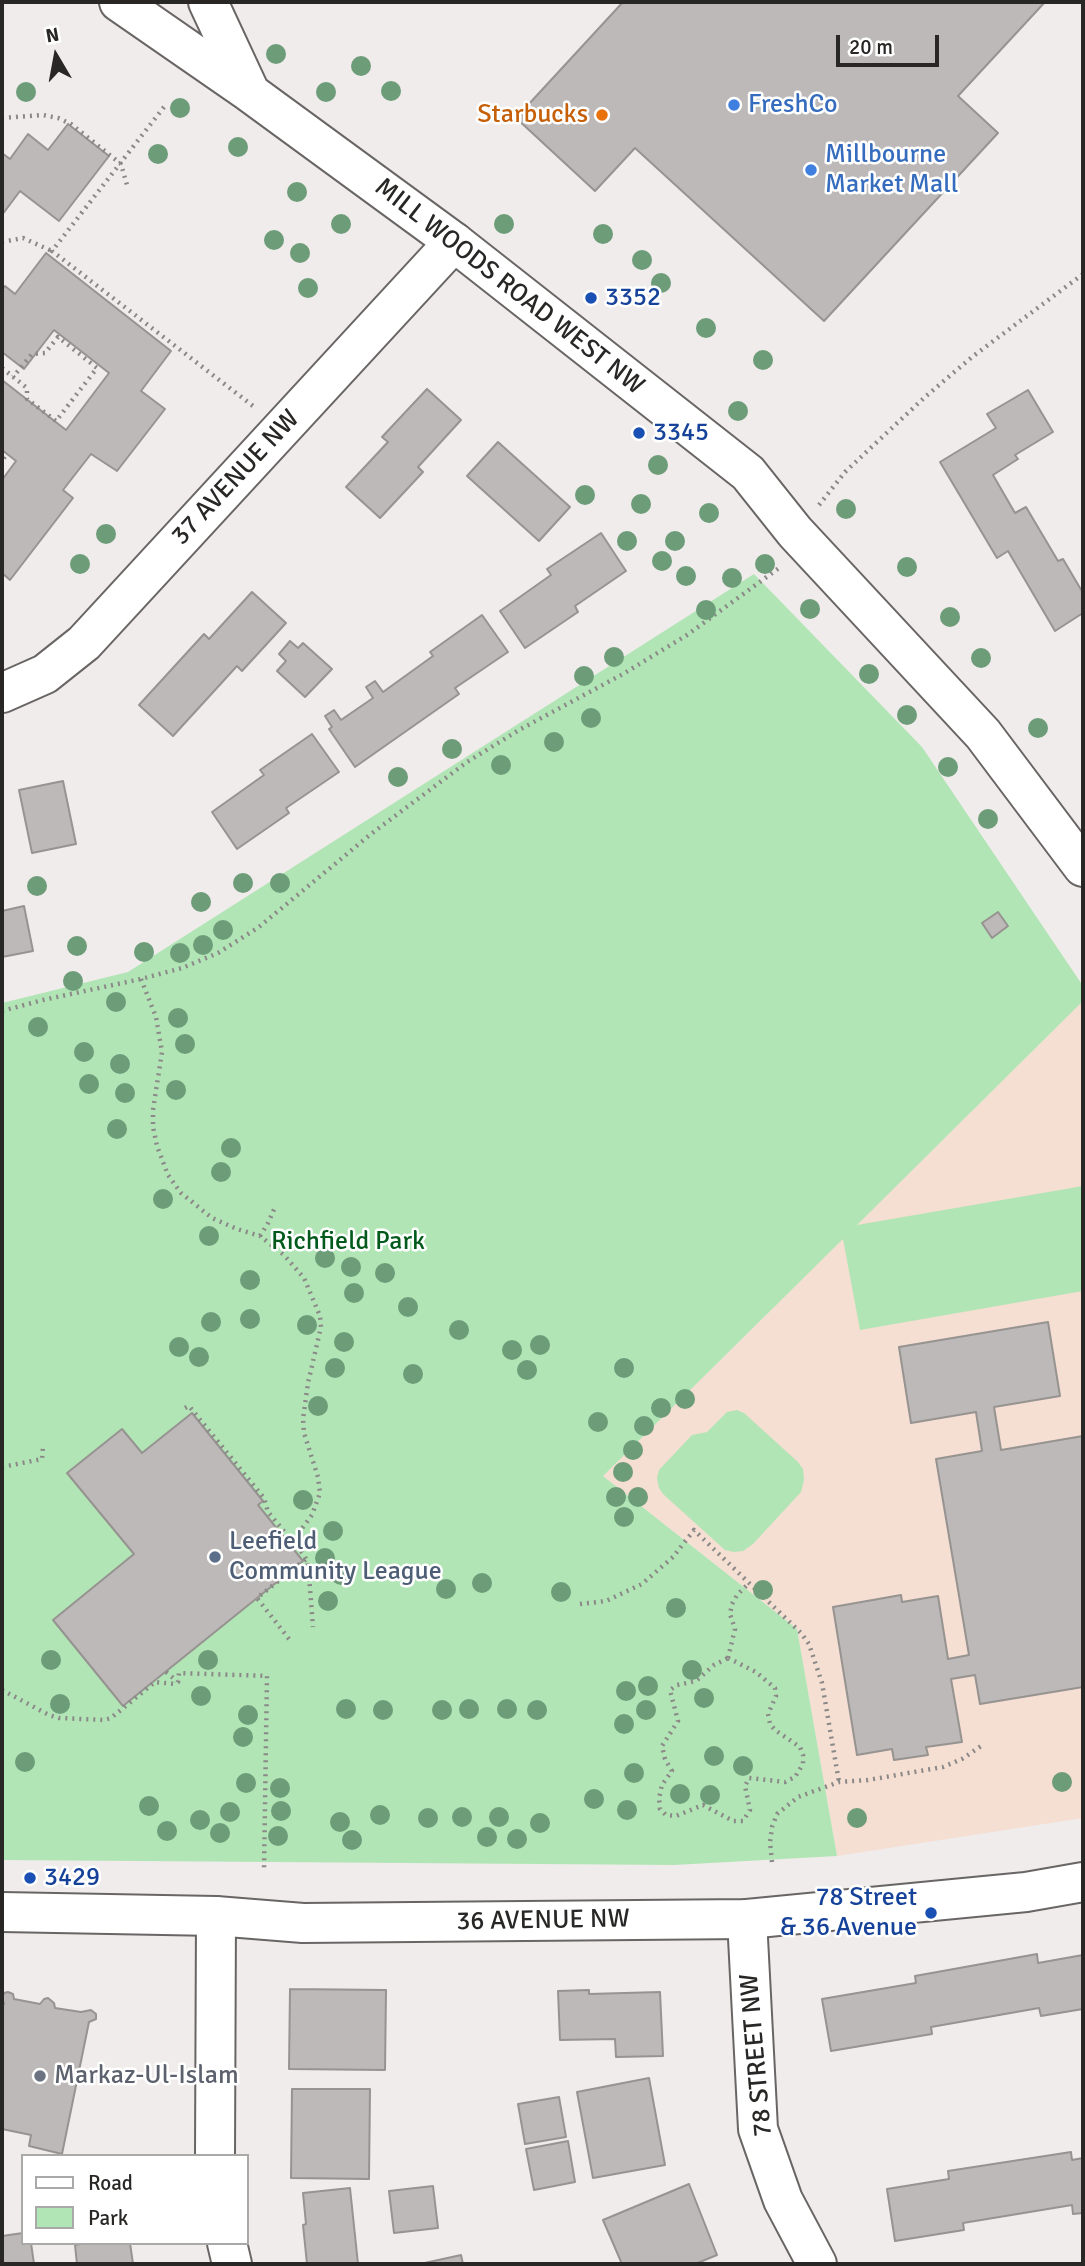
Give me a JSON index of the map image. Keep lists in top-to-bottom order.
{
  "streets": {
    "street": [
      "MILL WOODS ROAD WEST NW",
      "37 AVENUE NW",
      "36 AVENUE NW",
      "78 STREET NW"
    ]
  },
  "crossings": [
    ["MILL WOODS ROAD WEST NW", "37 AVENUE NW"],
    ["36 AVENUE NW", "78 STREET NW"]
  ],
  "parks": ["Richfield Park"],
  "places": [
    "FreshCo",
    "Starbucks",
    "Millbourne Market Mall",
    "3352",
    "3345",
    "Leefield Community League",
    "3429",
    "78 Street & 36 Avenue",
    "Markaz-Ul-Islam"
  ],
  "legend": ["Road", "Park"],
  "scale_bar": "20 m",
  "north": "top"
}
